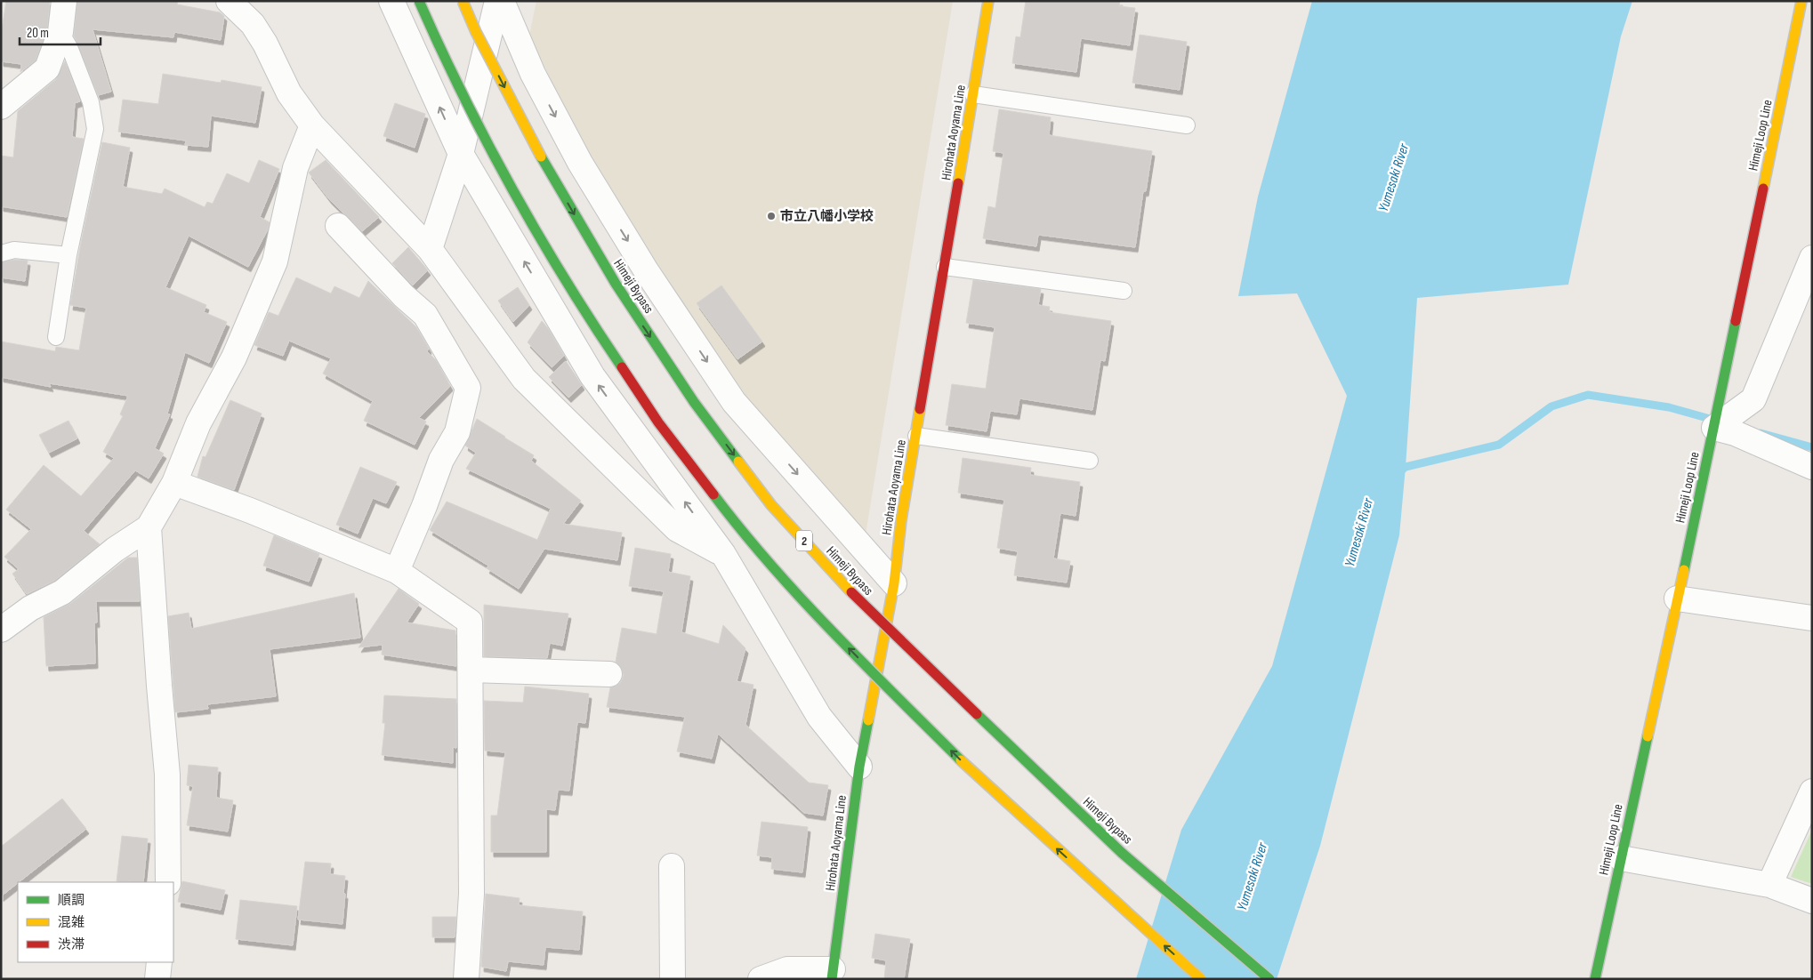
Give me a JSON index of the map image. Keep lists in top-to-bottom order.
{
  "streets": {
    "main road": [
      "Hirohata Aoyama Line",
      "Himeji Loop Line",
      "Himeji Bypass",
      "2"
    ]
  },
  "water": ["Yumesaki River"],
  "places": ["市立八幡小学校"],
  "legend": ["順調", "混雑", "渋滞"],
  "scale_bar": "20 m"
}
